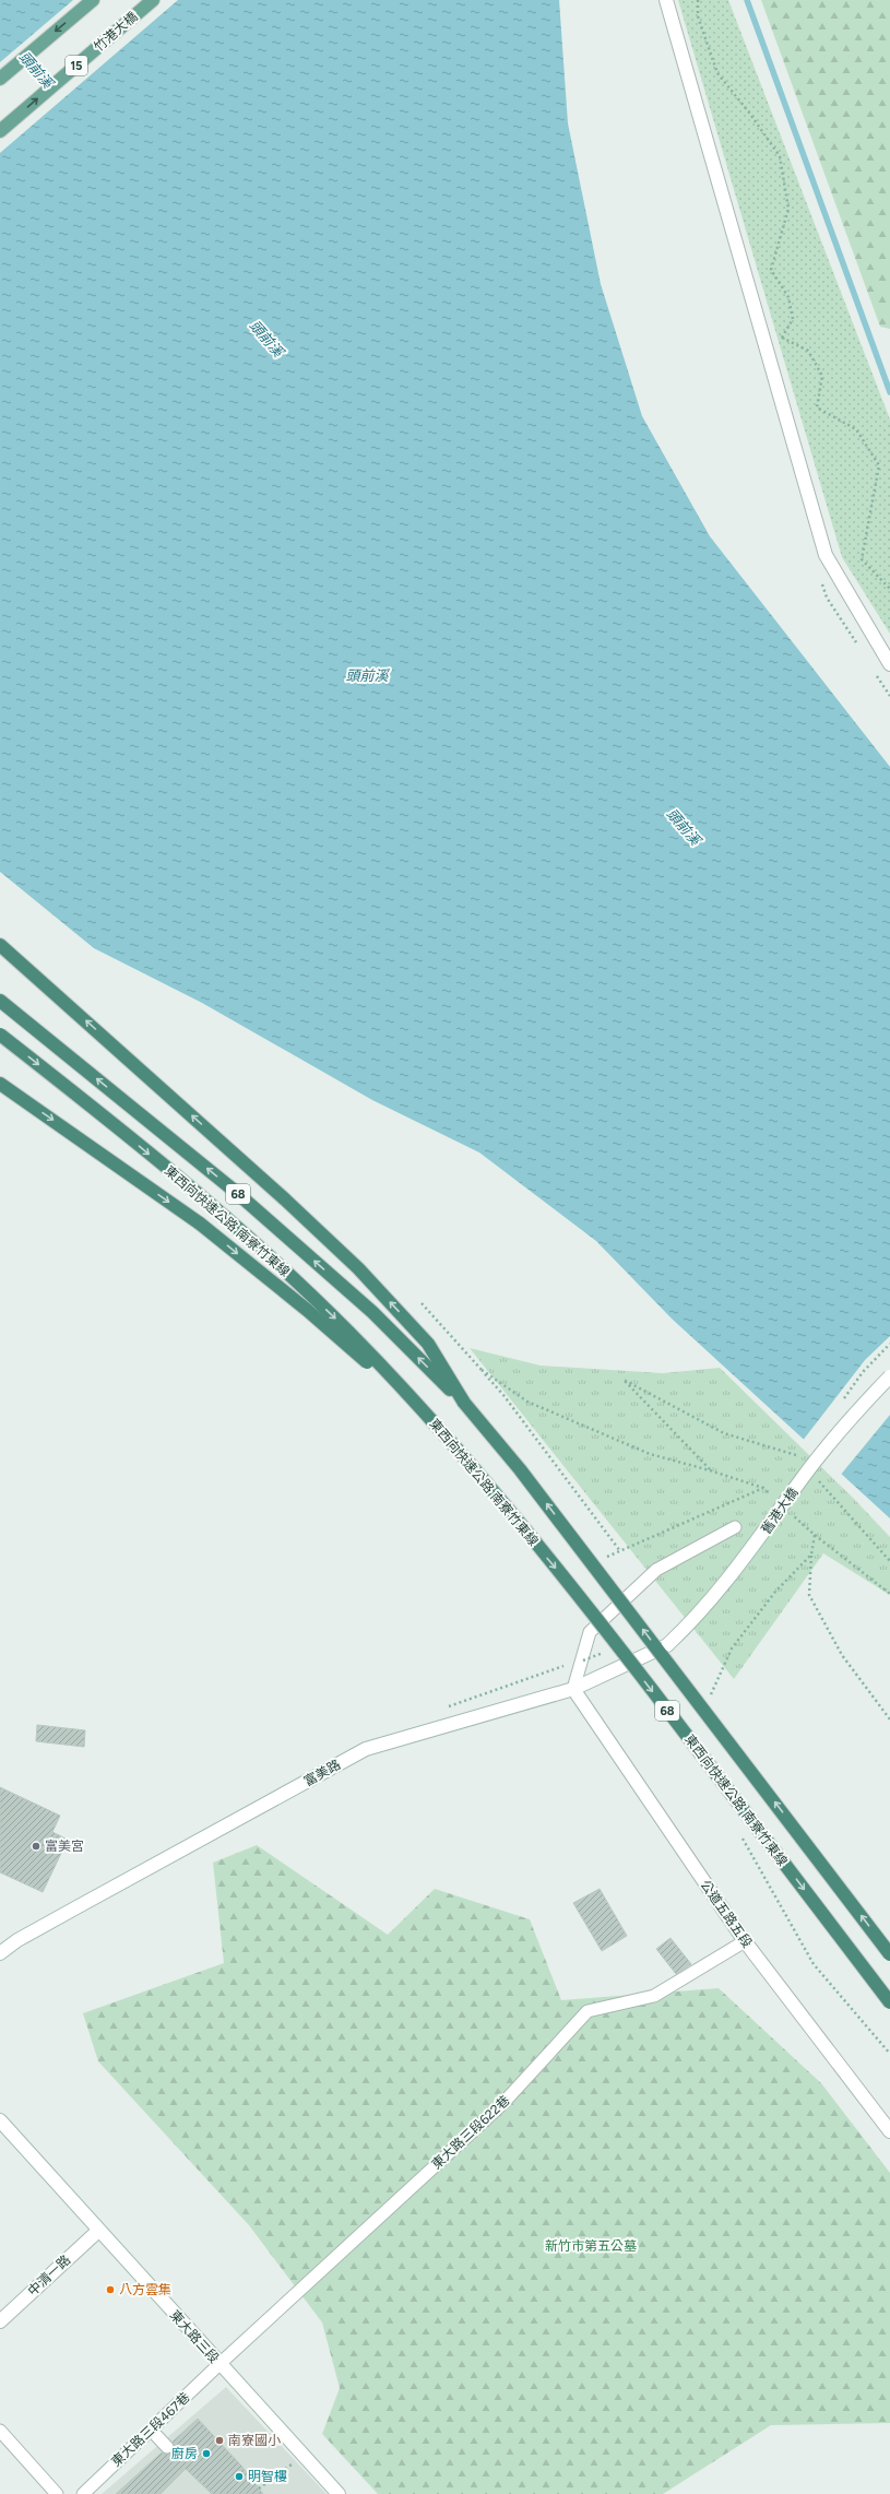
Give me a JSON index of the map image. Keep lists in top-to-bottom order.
{
  "streets": {
    "highway": ["68", "東西向快速公路 南寮竹東線"],
    "main road": [
      "竹港大橋",
      "15",
      "舊港大橋",
      "富美路",
      "公道五路五段",
      "中清一路",
      "東大路三段"
    ],
    "lane": ["東大路三段622巷", "東大路三段467巷"]
  },
  "crossings": [
    ["舊港大橋", "富美路"],
    ["富美路", "公道五路五段"],
    ["公道五路五段", "東大路三段622巷"],
    ["東大路三段622巷", "東大路三段"],
    ["東大路三段622巷", "東大路三段467巷"],
    ["中清一路", "東大路三段"],
    ["東大路三段", "東大路三段467巷"]
  ],
  "water": ["頭前溪"],
  "parks": ["新竹市第五公墓"],
  "places": [
    "富美宮",
    "八方雲集",
    "南寮國小",
    "廚房",
    "明智樓"
  ]
}
